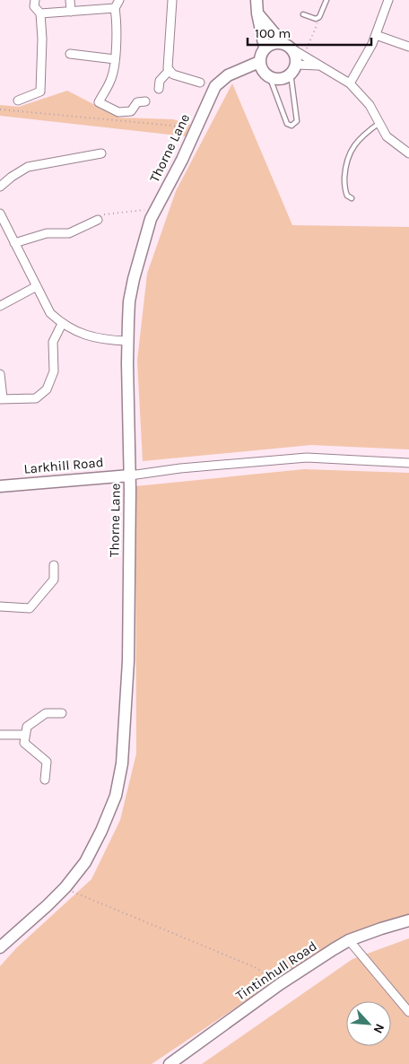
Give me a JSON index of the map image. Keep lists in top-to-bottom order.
{
  "streets": {
    "street": ["Thorne Lane", "Larkhill Road", "Tintinhull Road"]
  },
  "crossings": [
    ["Thorne Lane", "Larkhill Road"]
  ],
  "scale_bar": "100 m",
  "north": "bottom right"
}
